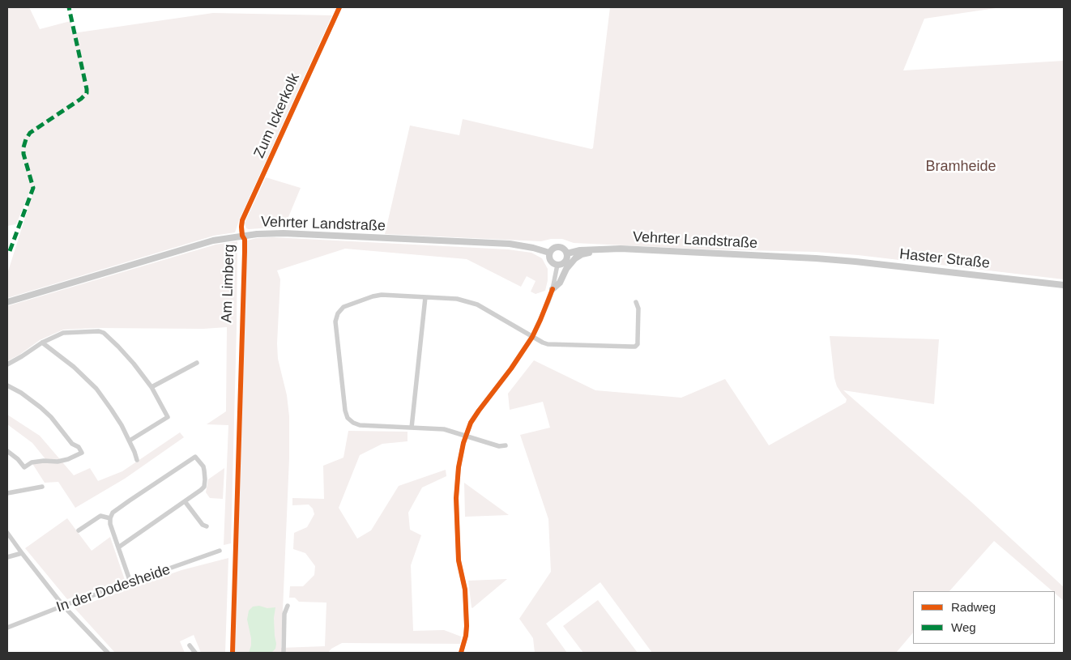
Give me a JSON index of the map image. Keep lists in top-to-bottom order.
{
  "streets": {
    "main road": ["Vehrter Landstraße", "Haster Straße"],
    "street": ["Zum Ickerkolk", "In der Dodesheide"],
    "cycle path": ["Am Limberg"]
  },
  "crossings": [
    ["Zum Ickerkolk", "Vehrter Landstraße"],
    ["Vehrter Landstraße", "Haster Straße"]
  ],
  "parks": ["Bramheide"],
  "legend": ["Radweg", "Weg"]
}
